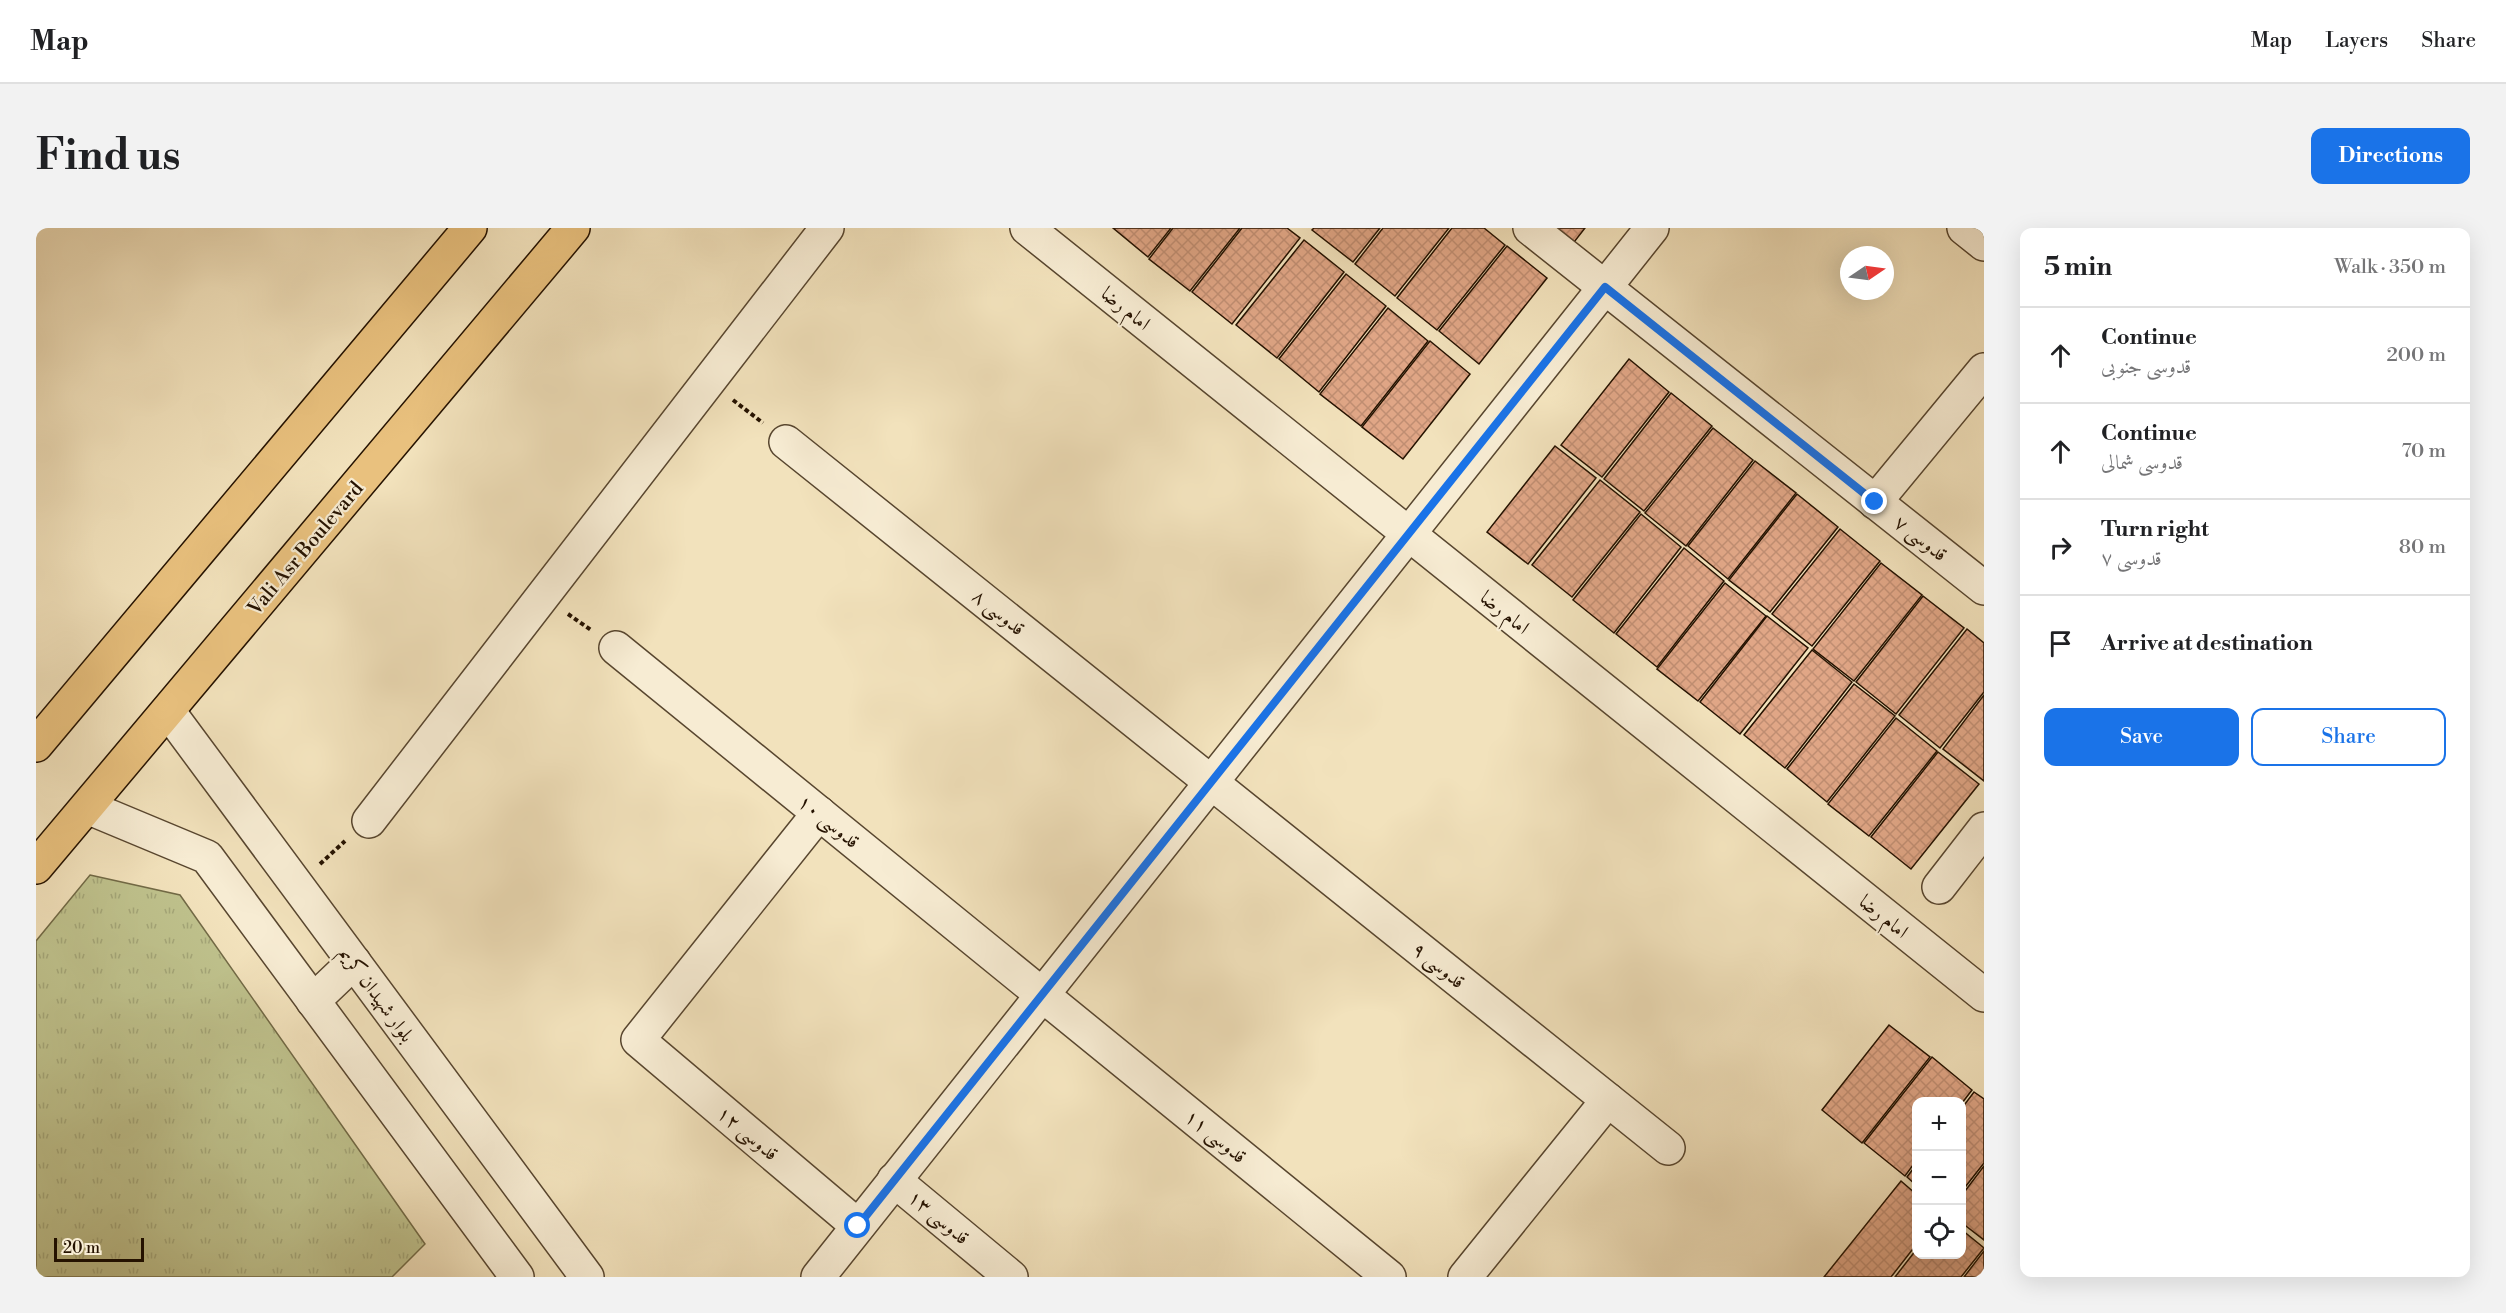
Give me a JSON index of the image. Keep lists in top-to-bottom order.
{
  "streets": {
    "main road": ["Vali Asr Boulevard"],
    "street": [
      "امام رضا",
      "قدوسی ۷",
      "قدوسی ۸",
      "قدوسی ۱۰",
      "قدوسی ۹",
      "بلوار شهیدان کریم",
      "قدوسی ۱۲",
      "قدوسی ۱۱",
      "قدوسی ۱۳"
    ]
  },
  "crossings": [
    ["Vali Asr Boulevard", "بلوار شهیدان کریم"],
    ["قدوسی ۸", "قدوسی ۹"],
    ["قدوسی ۱۰", "قدوسی ۱۲"],
    ["قدوسی ۱۰", "قدوسی ۱۱"]
  ],
  "scale_bar": "20 m",
  "north": "right",
  "page": {
    "header": "Map",
    "nav": ["Map", "Layers", "Share"],
    "buttons": [
      "Directions",
      ["Save", "Share"]
    ],
    "title": "Find us",
    "heading": ["5 min", "Walk · 350 m"],
    "list": [
      ["Continue", "قدوسی جنوبی", "200 m"],
      ["Continue", "قدوسی شمالی", "70 m"],
      ["Turn right", "قدوسی ۷", "80 m"],
      "Arrive at destination"
    ],
    "map_buttons": ["+", "−"],
    "scale": "20 m"
  }
}
